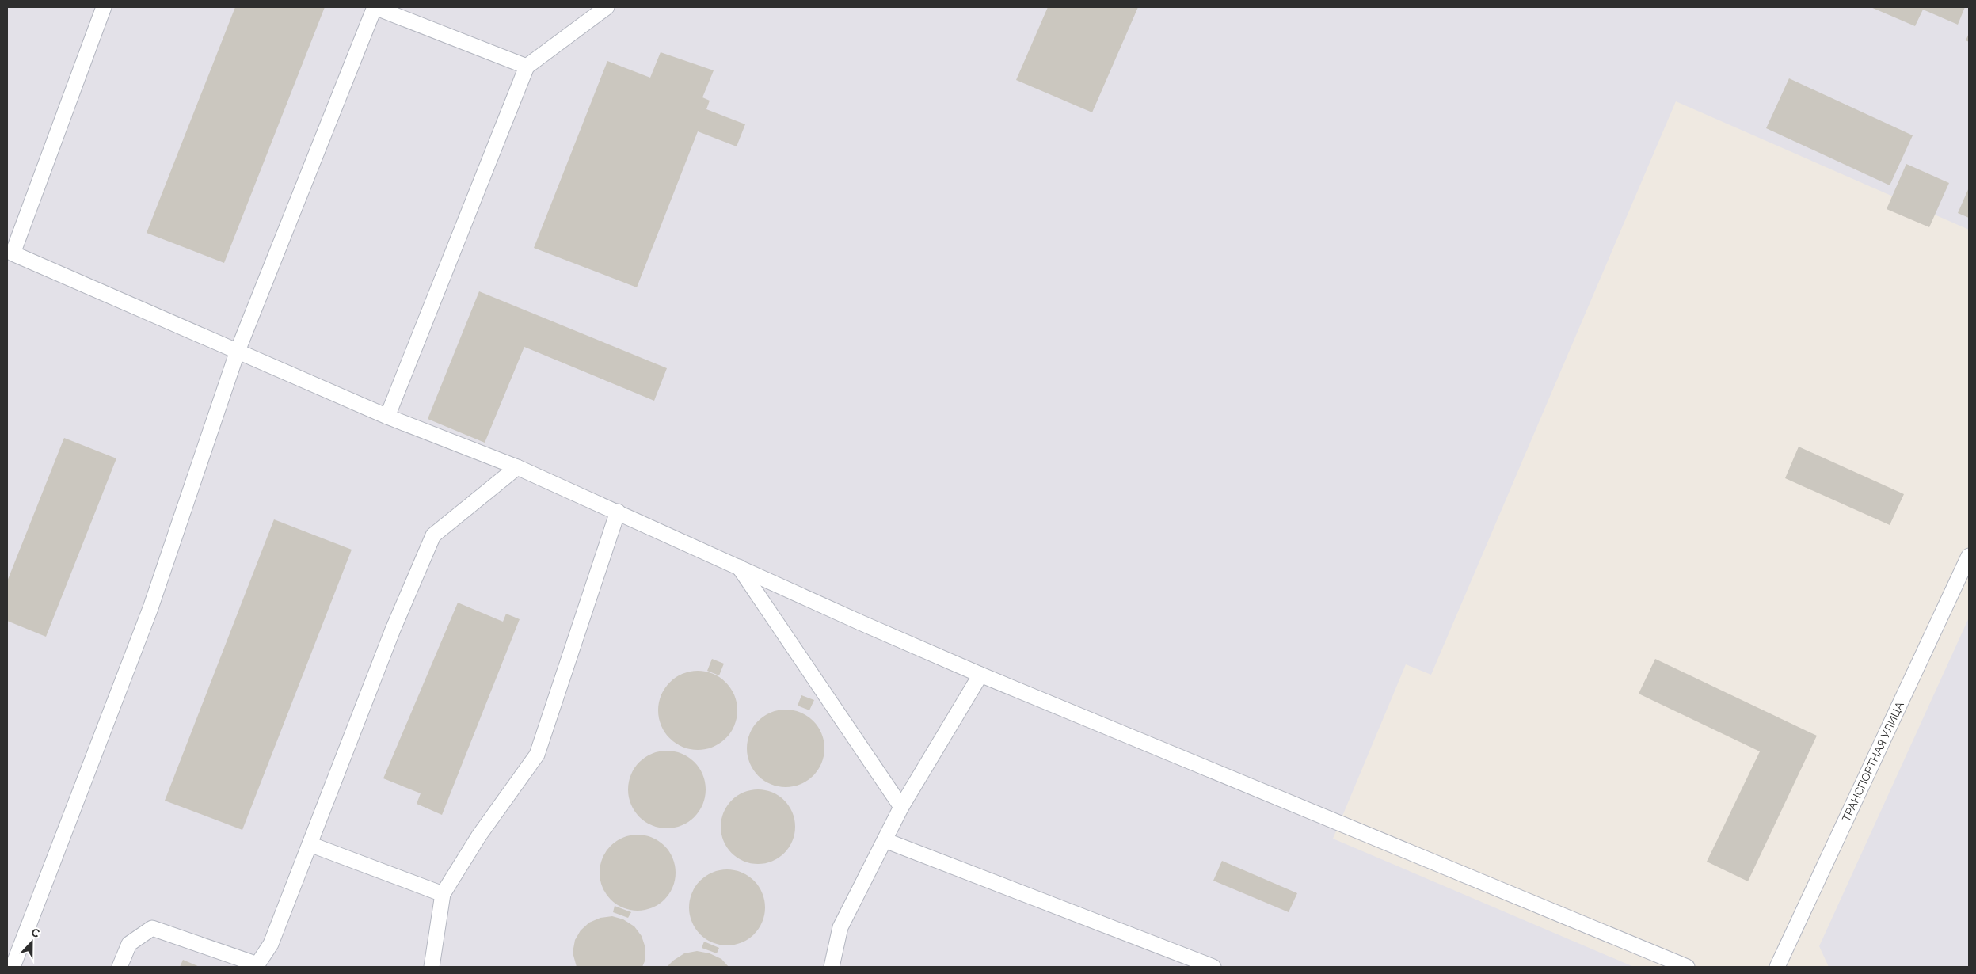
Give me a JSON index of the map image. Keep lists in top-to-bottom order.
{
  "streets": {
    "lane": ["ТРАНСПОРТНАЯ УЛИЦА"]
  },
  "north": "top"
}
